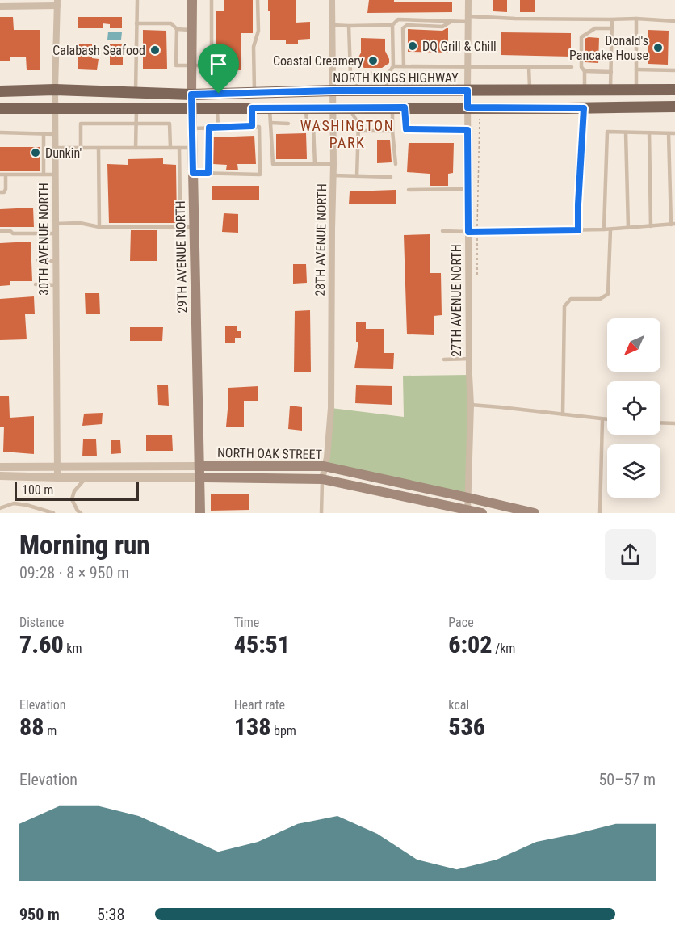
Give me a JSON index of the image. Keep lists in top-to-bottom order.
{
  "streets": {
    "main road": ["NORTH KINGS HIGHWAY", "29TH AVENUE NORTH", "NORTH OAK STREET"],
    "street": ["30TH AVENUE NORTH", "28TH AVENUE NORTH", "27TH AVENUE NORTH"]
  },
  "crossings": [
    ["NORTH KINGS HIGHWAY", "30TH AVENUE NORTH"],
    ["NORTH KINGS HIGHWAY", "28TH AVENUE NORTH"],
    ["NORTH KINGS HIGHWAY", "29TH AVENUE NORTH"],
    ["NORTH KINGS HIGHWAY", "27TH AVENUE NORTH"],
    ["30TH AVENUE NORTH", "NORTH OAK STREET"],
    ["28TH AVENUE NORTH", "NORTH OAK STREET"],
    ["29TH AVENUE NORTH", "NORTH OAK STREET"],
    ["27TH AVENUE NORTH", "NORTH OAK STREET"]
  ],
  "districts": ["WASHINGTON PARK"],
  "places": [
    "DQ Grill & Chill",
    "Donald's Pancake House",
    "Calabash Seafood",
    "Coastal Creamery",
    "Dunkin'"
  ],
  "scale_bar": "100 m",
  "north": "bottom left",
  "page": {
    "scale": "100 m",
    "heading": ["Morning run", "09:28 · 8 × 950 m"],
    "stats": [
      ["Distance", "7.60 km"],
      ["Time", "45:51"],
      ["Pace", "6:02 /km"],
      ["Elevation", "88 m"],
      ["Heart rate", "138 bpm"],
      ["kcal", "536"]
    ],
    "chart": ["Elevation", "50–57 m"],
    "list": [
      {
        "name": "950 m",
        "note": "5:38"
      }
    ]
  }
}
